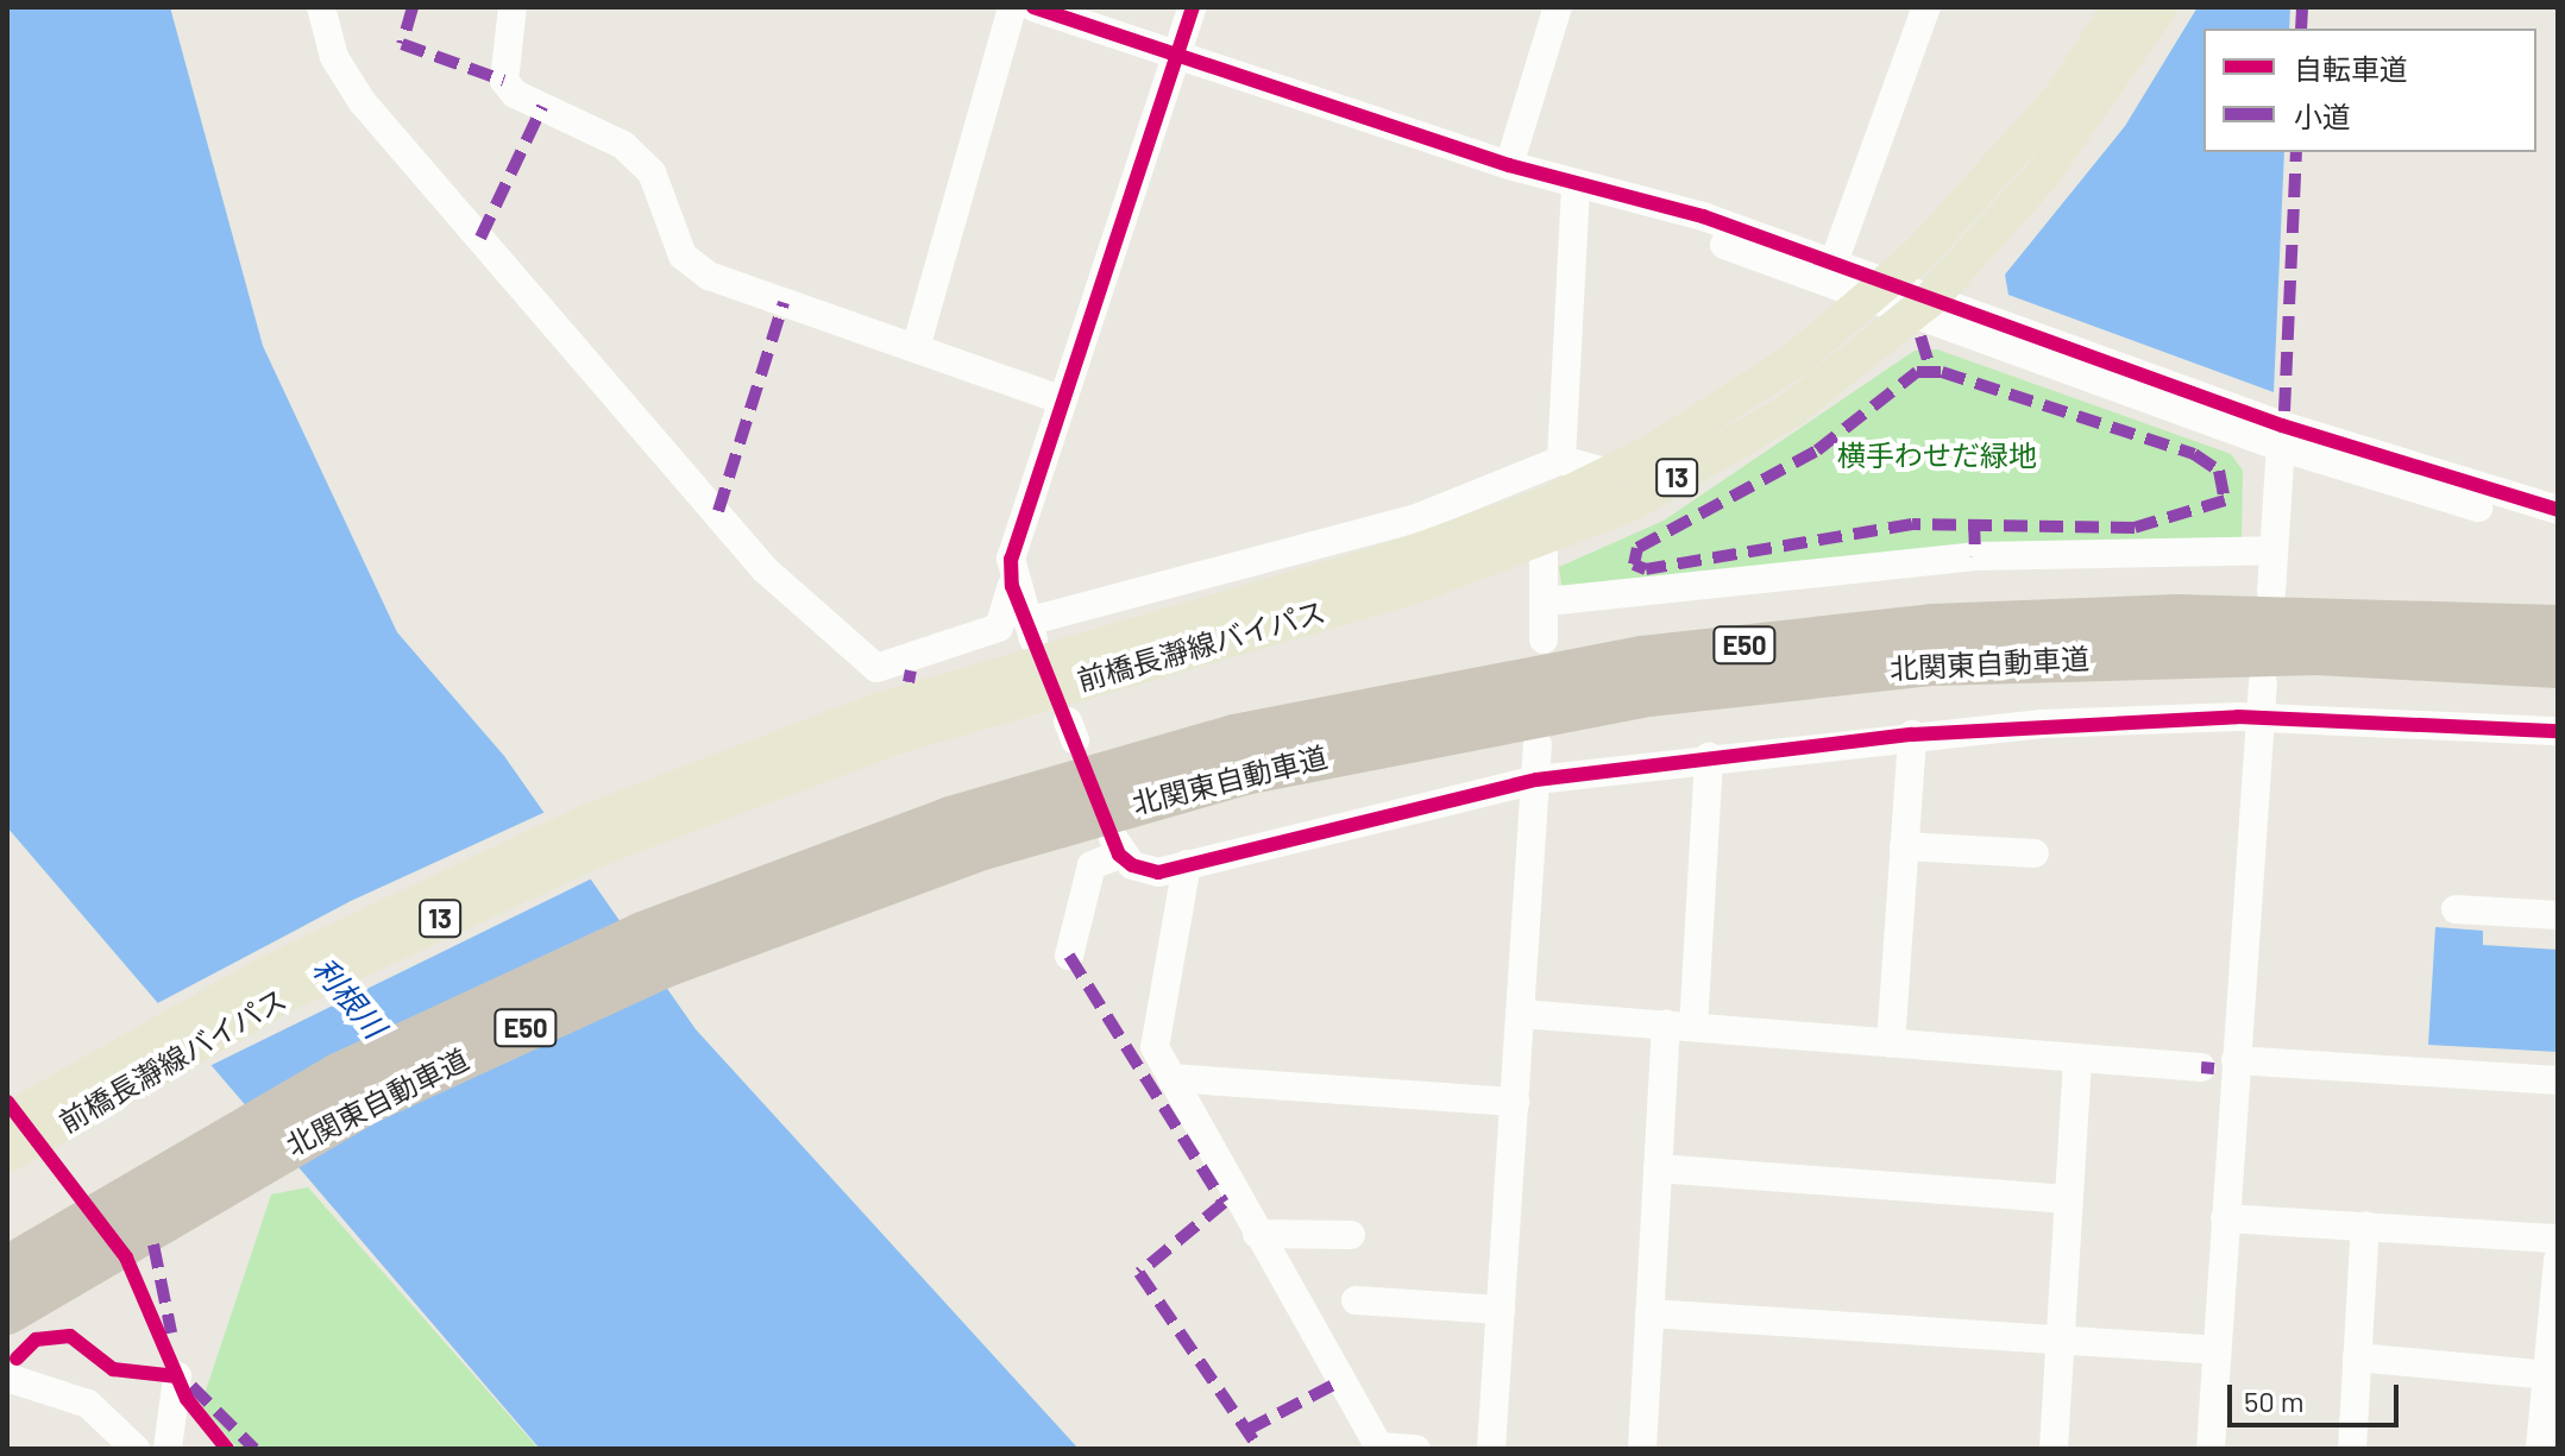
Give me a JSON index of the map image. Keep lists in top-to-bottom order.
{
  "streets": {
    "highway": ["E50", "北関東自動車道"],
    "main road": ["13", "前橋長瀞線バイパス"]
  },
  "water": ["利根川"],
  "parks": ["横手わせだ緑地"],
  "legend": ["自転車道", "小道"],
  "scale_bar": "50 m"
}
